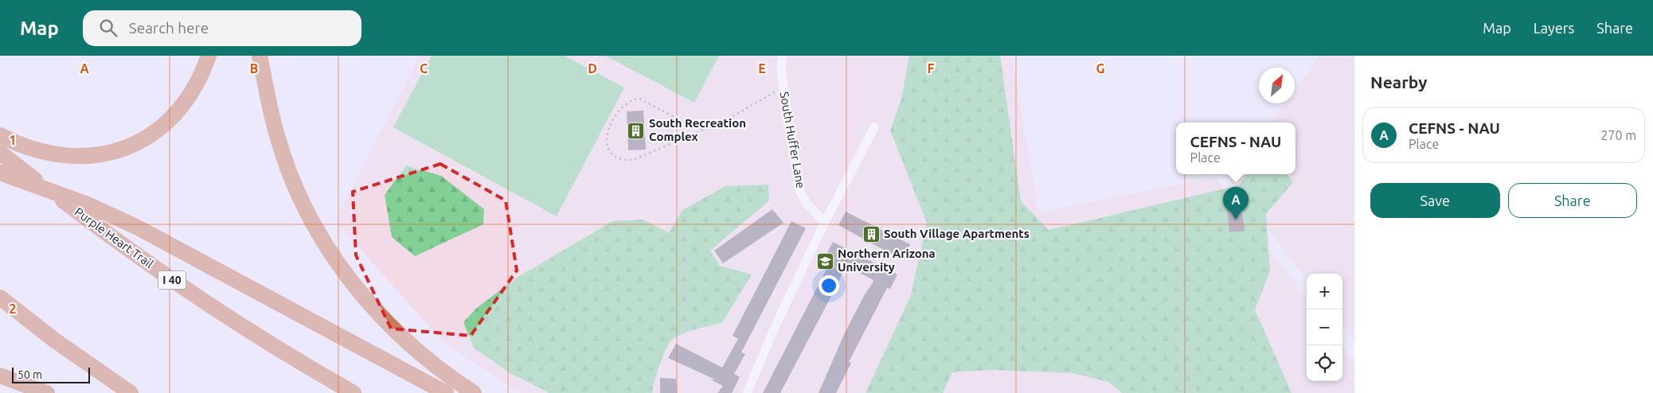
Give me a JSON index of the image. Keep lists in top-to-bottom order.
{
  "streets": {
    "highway": ["Purple Heart Trail", "I 40"],
    "street": ["South Huffer Lane"]
  },
  "places": {
    "building": ["South Recreation Complex", "South Village Apartments"],
    "school or university": ["Northern Arizona University"]
  },
  "scale_bar": "50 m",
  "north": "top right",
  "page": {
    "header": "Map",
    "search": "Search here",
    "nav": ["Map", "Layers", "Share"],
    "heading": "Nearby",
    "list": [
      {
        "mark": "A",
        "name": "CEFNS - NAU",
        "note": "Place",
        "value": "270 m"
      }
    ],
    "popup": ["CEFNS - NAU", "Place"],
    "buttons": ["Save", "Share"],
    "pins": "A",
    "map_buttons": ["+", "−"],
    "scale": "50 m"
  },
  "grid": {
    "columns": [
      "A",
      "B",
      "C",
      "D",
      "E",
      "F",
      "G"
    ],
    "rows": ["1", "2"]
  }
}
